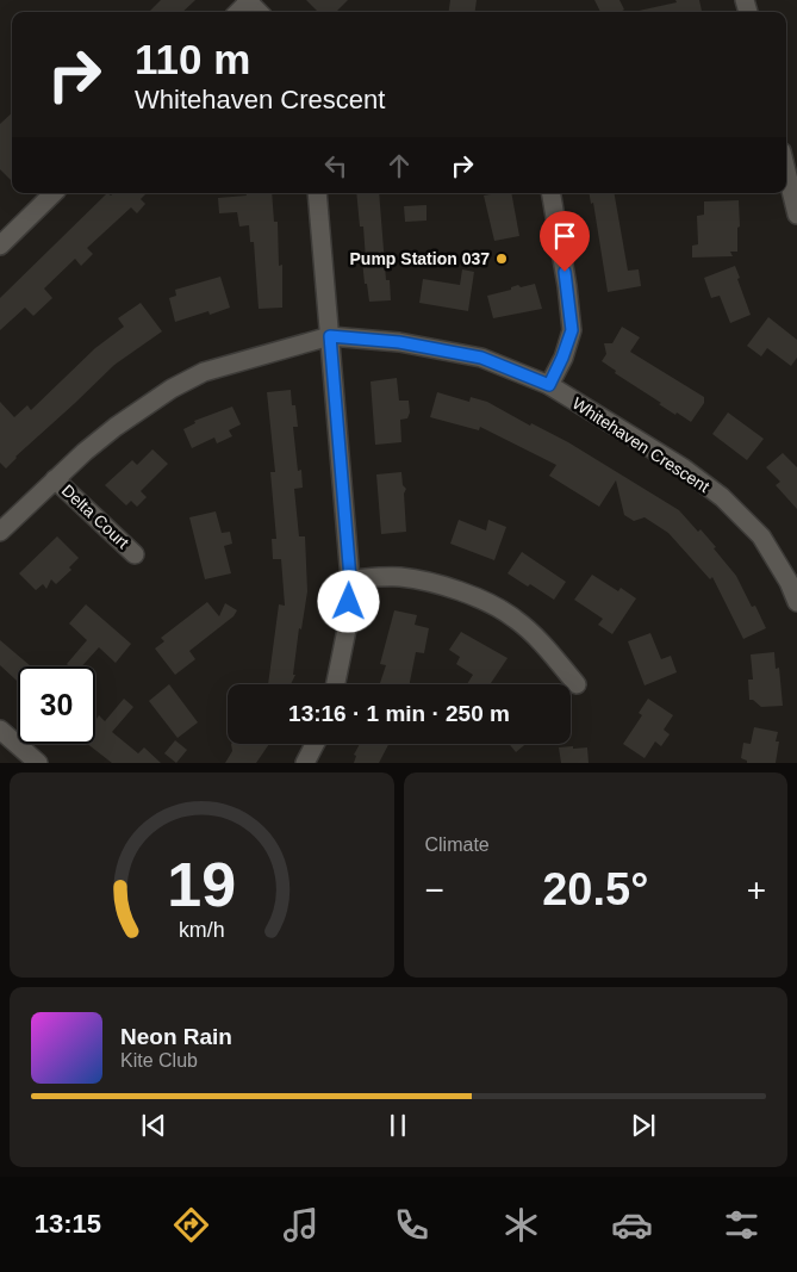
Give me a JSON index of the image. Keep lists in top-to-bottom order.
{
  "streets": {
    "street": ["Whitehaven Crescent", "Delta Court"]
  },
  "crossings": [
    ["Whitehaven Crescent", "Delta Court"]
  ],
  "places": ["Pump Station 037"],
  "page": {
    "turn": ["110 m", "Whitehaven Crescent"],
    "limit": "30",
    "trip": "13:16 · 1 min · 250 m",
    "tile": "Climate",
    "heat": ["−", "20.5°", "+"],
    "song": ["Neon Rain", "Kite Club"],
    "tabs": "13:15",
    "gauge": ["19", "km/h"]
  }
}
